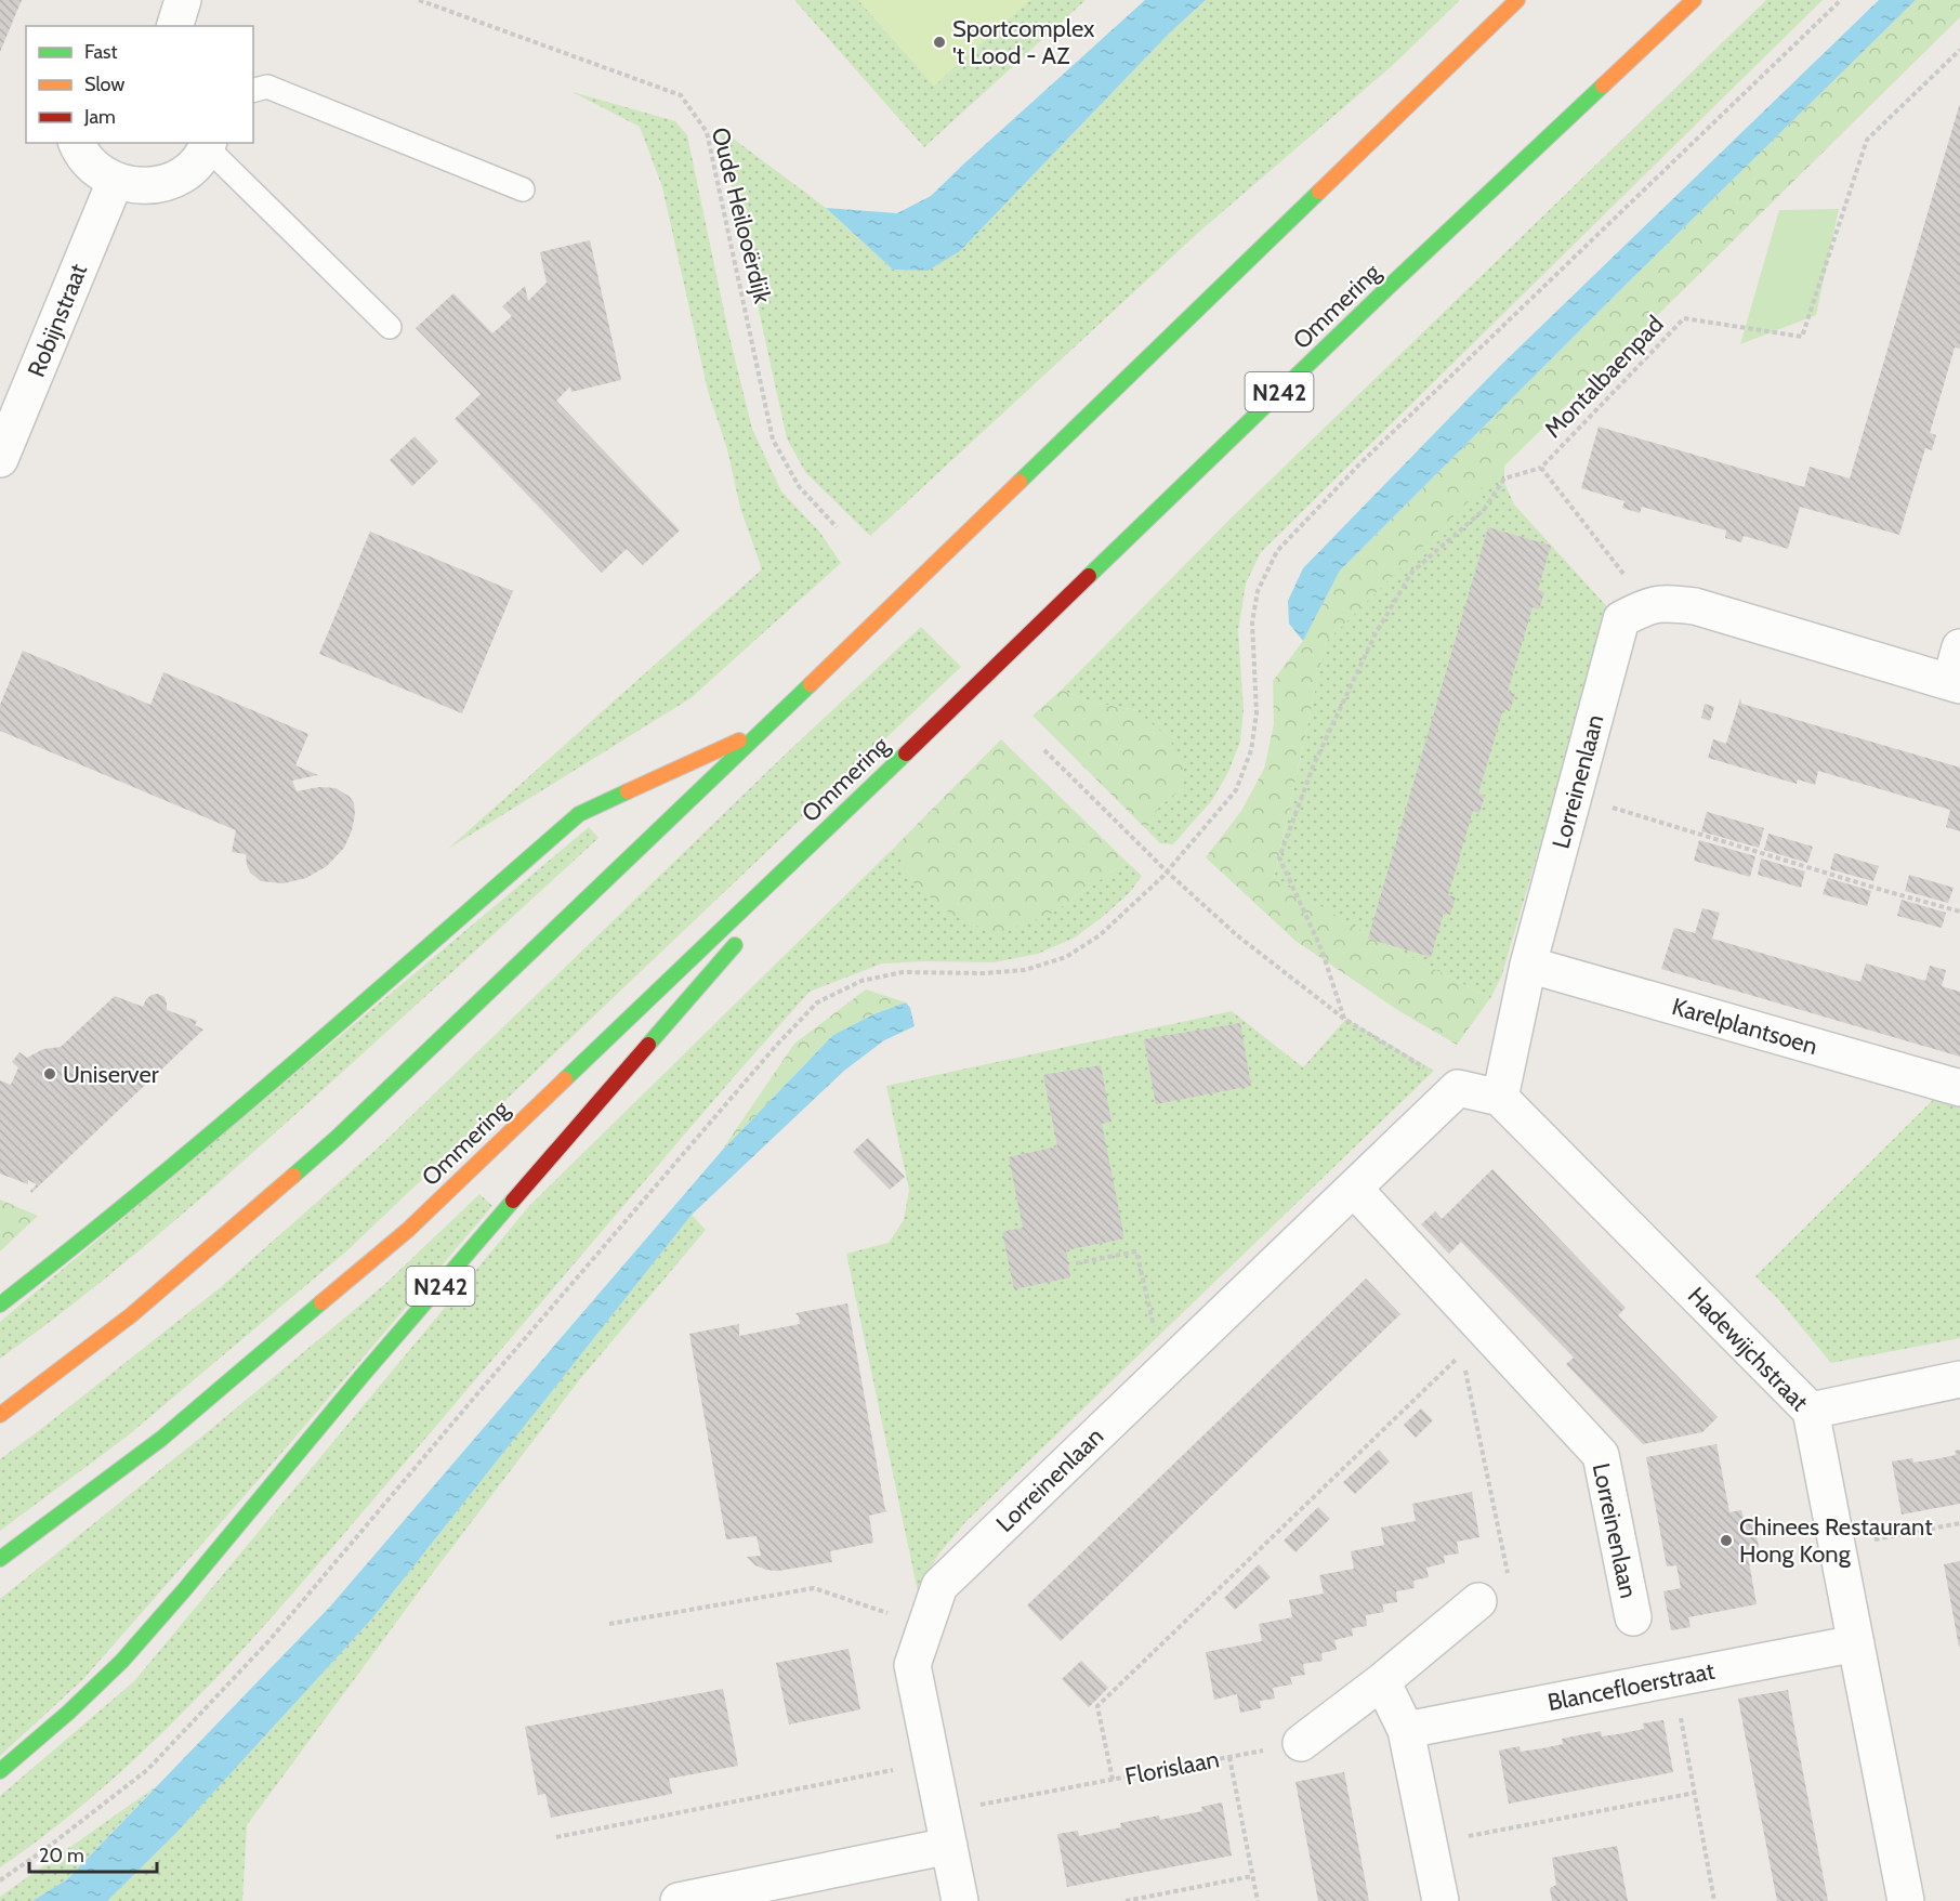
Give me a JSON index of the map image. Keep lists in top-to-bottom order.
{
  "streets": {
    "highway": ["Ommering", "N242"],
    "street": [
      "Robijnstraat",
      "Lorreinenlaan",
      "Karelplantsoen",
      "Hadewijchstraat",
      "Blancefloerstraat"
    ],
    "path": ["Oude Heilooërdijk", "Montalbaenpad", "Florislaan"]
  },
  "crossings": [
    ["Ommering", "N242"],
    ["Montalbaenpad", "Lorreinenlaan"],
    ["Lorreinenlaan", "Karelplantsoen"],
    ["Lorreinenlaan", "Hadewijchstraat"],
    ["Lorreinenlaan", "Florislaan"],
    ["Hadewijchstraat", "Blancefloerstraat"]
  ],
  "places": ["Sportcomplex 't Lood - AZ", "Uniserver", "Chinees Restaurant Hong Kong"],
  "legend": ["Fast", "Slow", "Jam"],
  "scale_bar": "20 m"
}
